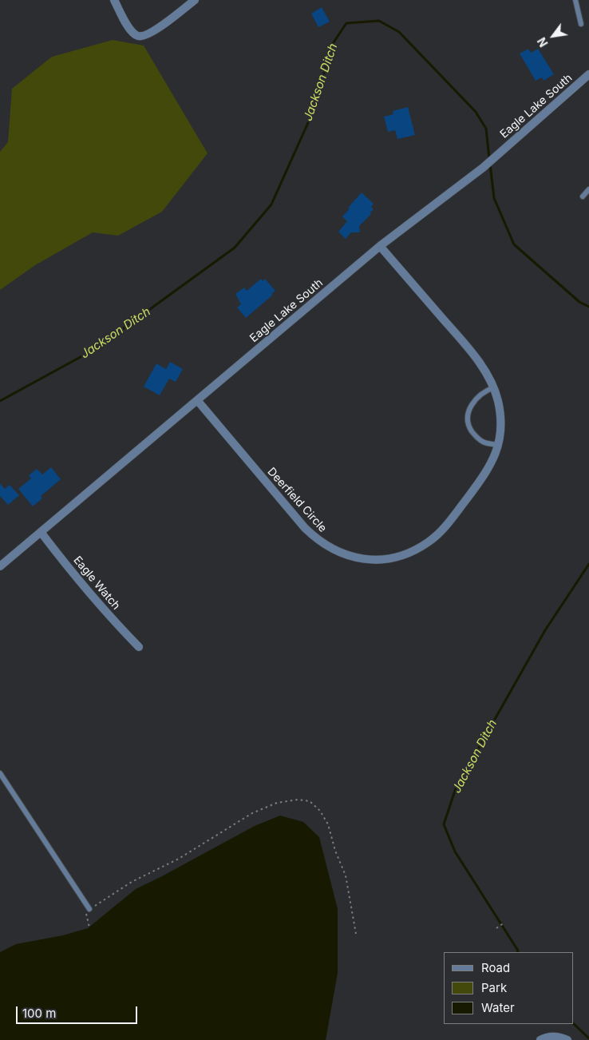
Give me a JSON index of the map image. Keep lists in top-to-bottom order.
{
  "streets": {
    "street": ["Eagle Lake South", "Deerfield Circle", "Eagle Watch"]
  },
  "crossings": [
    ["Eagle Lake South", "Deerfield Circle"],
    ["Eagle Lake South", "Eagle Watch"]
  ],
  "water": ["Jackson Ditch"],
  "legend": ["Road", "Park", "Water"],
  "scale_bar": "100 m",
  "north": "bottom left"
}
